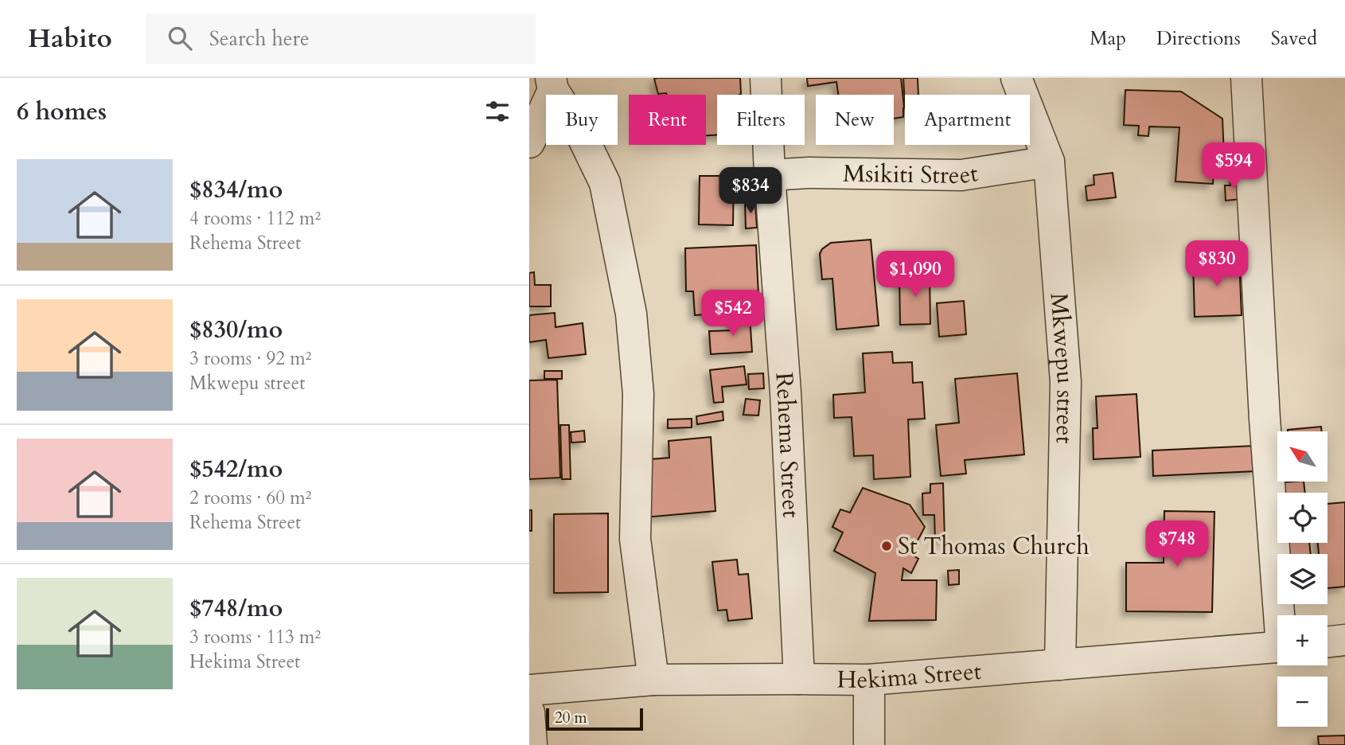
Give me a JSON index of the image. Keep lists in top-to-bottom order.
{
  "streets": {
    "street": [
      "Msikiti Street",
      "Mkwepu street",
      "Rehema Street",
      "Hekima Street"
    ]
  },
  "crossings": [
    ["Msikiti Street", "Mkwepu street"],
    ["Msikiti Street", "Rehema Street"],
    ["Mkwepu street", "Hekima Street"],
    ["Rehema Street", "Hekima Street"]
  ],
  "places": ["St Thomas Church"],
  "scale_bar": "20 m",
  "north": "top left",
  "page": {
    "header": "Habito",
    "search": "Search here",
    "nav": ["Map", "Directions", "Saved"],
    "heading": "6 homes",
    "chip": [
      "Buy",
      "Rent",
      "Filters",
      "New",
      "Apartment"
    ],
    "price": [
      "$594",
      "$834",
      "$830",
      "$1,090",
      "$542",
      "$748"
    ],
    "list": [
      {
        "name": "$834/mo",
        "note": "4 rooms · 112 m² · Rehema Street"
      },
      {
        "name": "$830/mo",
        "note": "3 rooms · 92 m² · Mkwepu street"
      },
      {
        "name": "$542/mo",
        "note": "2 rooms · 60 m² · Rehema Street"
      },
      {
        "name": "$748/mo",
        "note": "3 rooms · 113 m² · Hekima Street"
      }
    ],
    "map_buttons": ["+", "−"],
    "scale": "20 m"
  }
}
